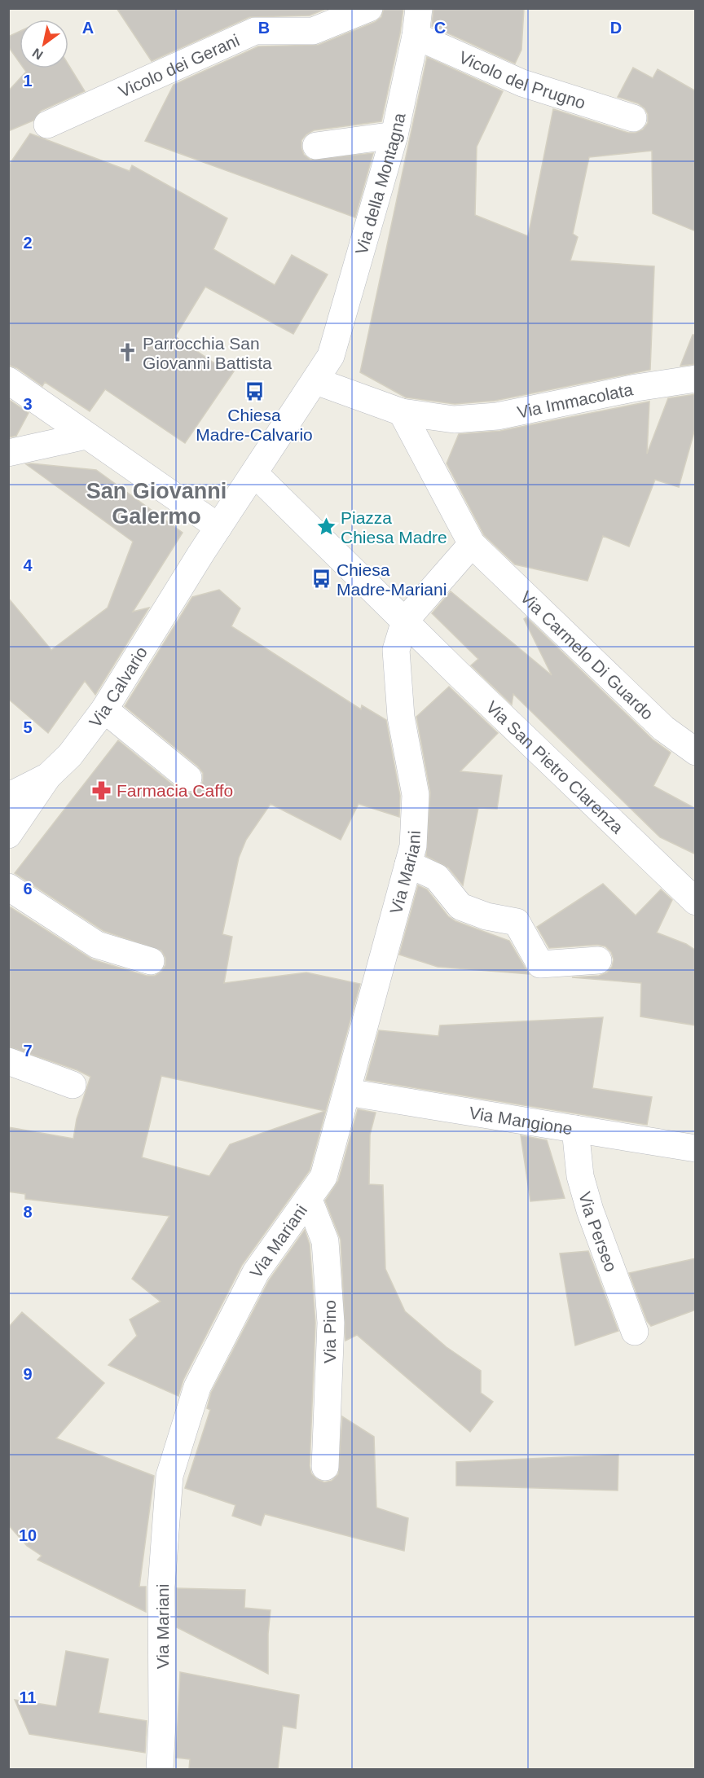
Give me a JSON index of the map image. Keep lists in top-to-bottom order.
{
  "streets": {
    "street": [
      "Vicolo dei Gerani",
      "Vicolo del Prugno",
      "Via della Montagna",
      "Via Immacolata",
      "Via Carmelo Di Guardo",
      "Via Calvario",
      "Via San Pietro Clarenza",
      "Via Mariani",
      "Via Mangione",
      "Via Perseo",
      "Via Pino"
    ]
  },
  "crossings": [
    ["Vicolo del Prugno", "Via della Montagna"],
    ["Via della Montagna", "Via Immacolata"],
    ["Via della Montagna", "Via Calvario"],
    ["Via della Montagna", "Via San Pietro Clarenza"],
    ["Via Immacolata", "Via Carmelo Di Guardo"],
    ["Via Calvario", "Via San Pietro Clarenza"],
    ["Via San Pietro Clarenza", "Via Mariani"],
    ["Via Mariani", "Via Mangione"],
    ["Via Mariani", "Via Pino"],
    ["Via Mangione", "Via Perseo"]
  ],
  "districts": ["San Giovanni Galermo"],
  "places": {
    "church": ["Parrocchia San Giovanni Battista"],
    "bus stop": ["Chiesa Madre-Calvario", "Chiesa Madre-Mariani"],
    "place": ["Piazza Chiesa Madre"],
    "pharmacy": ["Farmacia Caffo"]
  },
  "north": "bottom left",
  "grid": {
    "columns": [
      "A",
      "B",
      "C",
      "D"
    ],
    "rows": [
      "1",
      "2",
      "3",
      "4",
      "5",
      "6",
      "7",
      "8",
      "9",
      "10",
      "11"
    ]
  }
}
